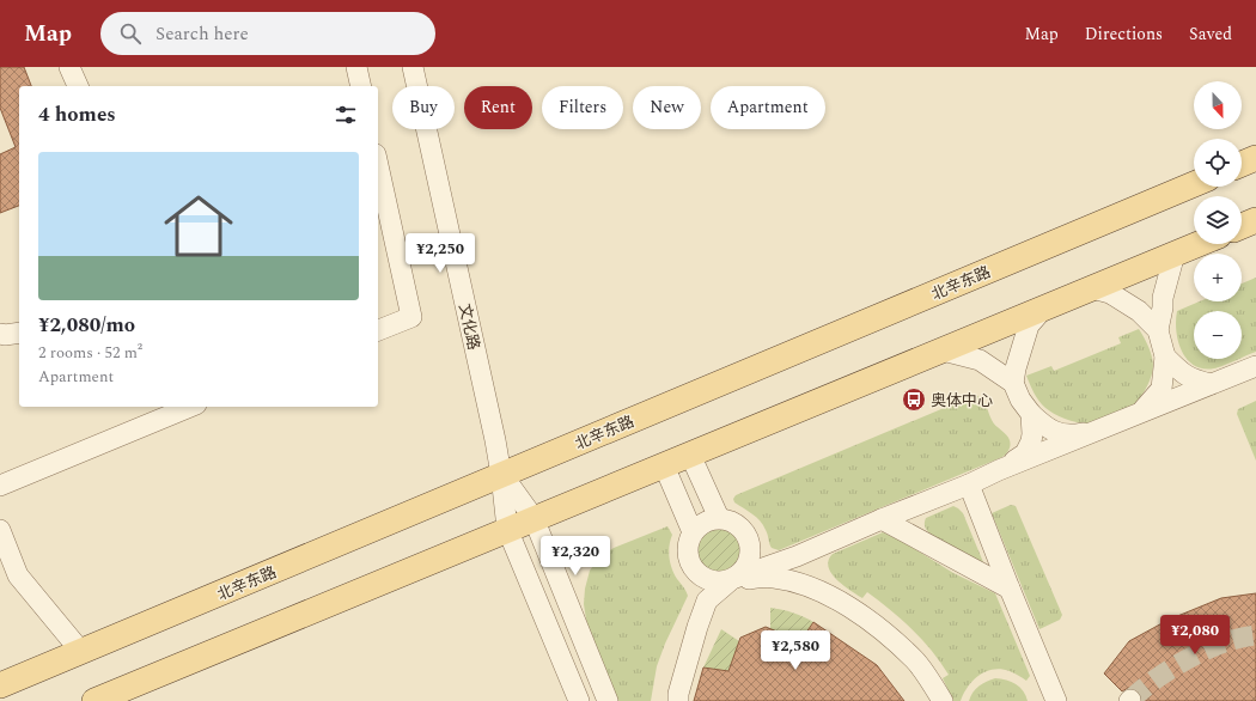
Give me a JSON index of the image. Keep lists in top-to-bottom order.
{
  "streets": {
    "main road": ["北辛东路"],
    "street": ["文化路"]
  },
  "crossings": [
    ["北辛东路", "文化路"]
  ],
  "places": {
    "bus stop": ["奥体中心"]
  },
  "north": "bottom",
  "page": {
    "header": "Map",
    "search": "Search here",
    "nav": ["Map", "Directions", "Saved"],
    "map_buttons": ["+", "−"],
    "chip": [
      "Buy",
      "Rent",
      "Filters",
      "New",
      "Apartment"
    ],
    "heading": "4 homes",
    "list": [
      {
        "name": "¥2,080/mo",
        "note": "2 rooms · 52 m² · Apartment"
      }
    ],
    "price": [
      "¥2,250",
      "¥2,320",
      "¥2,080",
      "¥2,580"
    ]
  }
}
